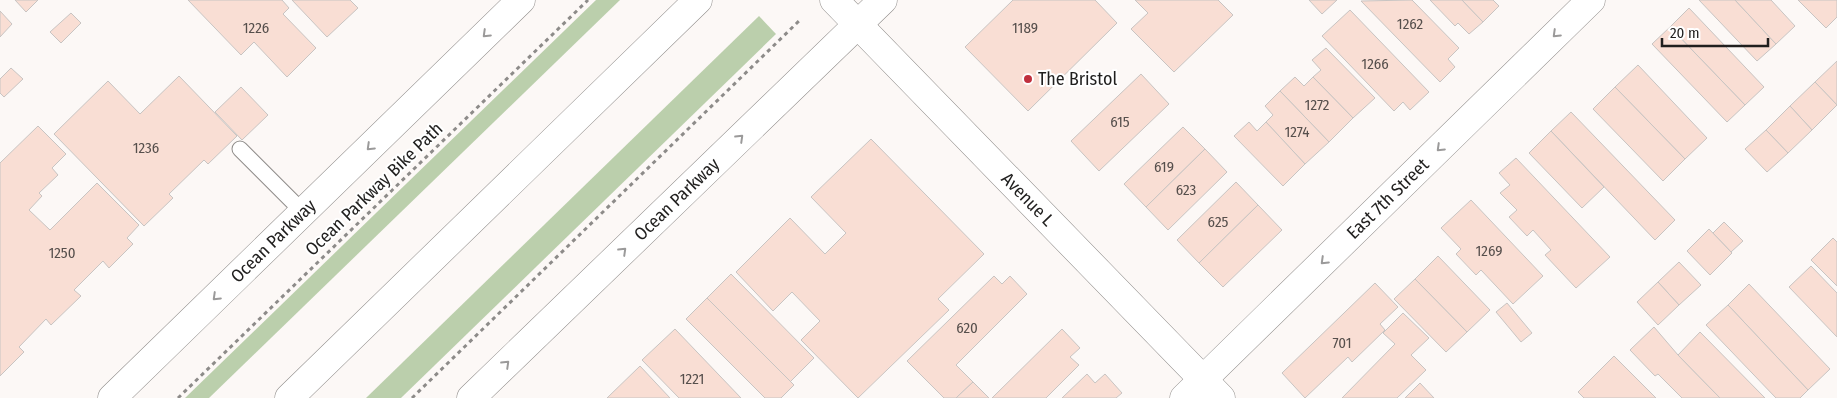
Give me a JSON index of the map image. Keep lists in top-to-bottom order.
{
  "streets": {
    "street": ["Ocean Parkway", "Avenue L", "East 7th Street"],
    "path": ["Ocean Parkway Bike Path"]
  },
  "crossings": [
    ["Ocean Parkway", "Avenue L"],
    ["Avenue L", "East 7th Street"]
  ],
  "one_way": ["East 7th Street"],
  "places": ["The Bristol"],
  "house_numbers": [
    "1262",
    "1226",
    "1189",
    "1266",
    "1272",
    "615",
    "1274",
    "1236",
    "619",
    "623",
    "625",
    "1269",
    "1250",
    "620",
    "701",
    "1221"
  ],
  "scale_bar": "20 m"
}
